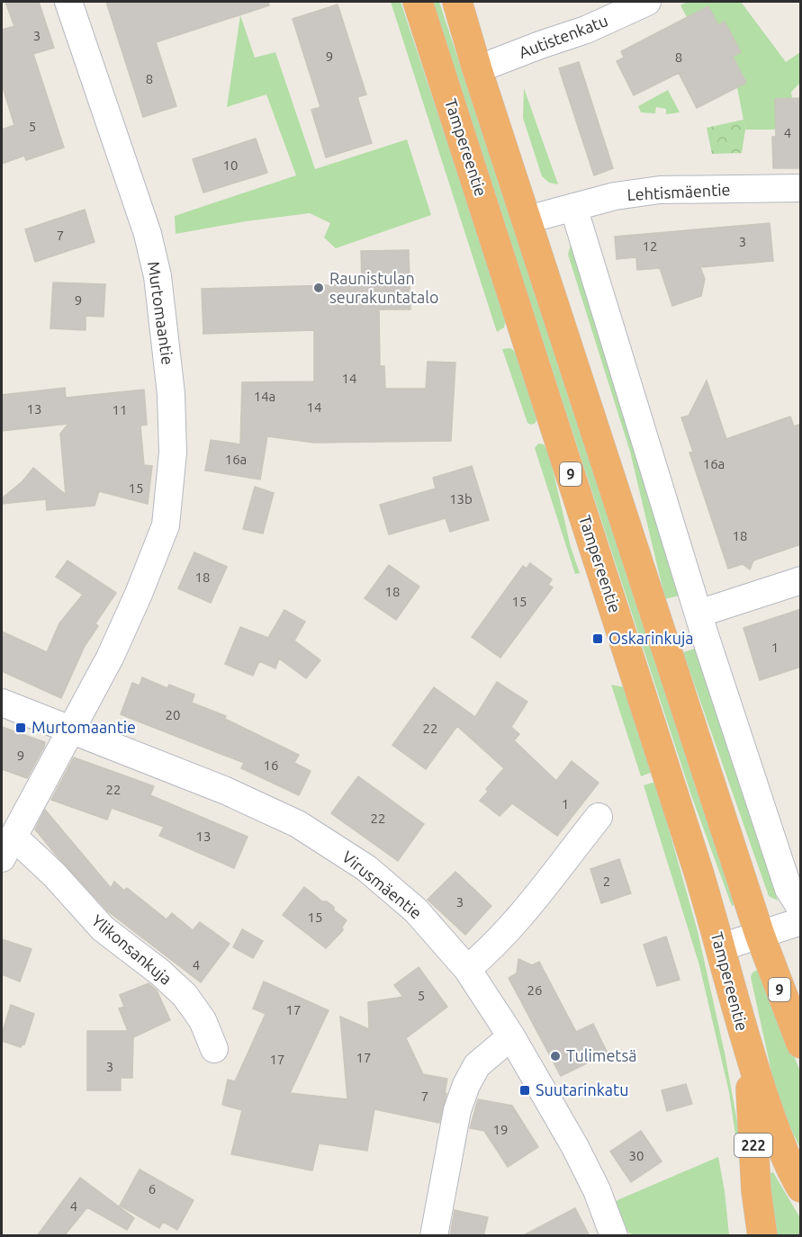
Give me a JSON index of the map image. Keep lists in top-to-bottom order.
{
  "streets": {
    "highway": ["Tampereentie", "9", "222"],
    "street": [
      "Autistenkatu",
      "Lehtismäentie",
      "Murtomaantie",
      "Virusmäentie",
      "Ylikonsankuja"
    ]
  },
  "crossings": [
    ["Autistenkatu", "9"],
    ["Tampereentie", "222"],
    ["Lehtismäentie", "9"],
    ["Murtomaantie", "Virusmäentie"],
    ["Murtomaantie", "Ylikonsankuja"]
  ],
  "places": {
    "other": ["Raunistulan seurakuntatalo", "Tulimetsä"],
    "transit": ["Oskarinkuja", "Murtomaantie", "Suutarinkatu"]
  },
  "house_numbers": [
    "3",
    "9",
    "8",
    "8",
    "5",
    "4",
    "10",
    "7",
    "3",
    "12",
    "9",
    "14",
    "14a",
    "14",
    "13",
    "11",
    "16a",
    "16a",
    "15",
    "13b",
    "18",
    "18",
    "18",
    "15",
    "1",
    "20",
    "22",
    "9",
    "16",
    "22",
    "1",
    "22",
    "13",
    "2",
    "3",
    "15",
    "4",
    "26",
    "5",
    "17",
    "17",
    "17",
    "3",
    "7",
    "19",
    "30",
    "6",
    "4"
  ]
}
